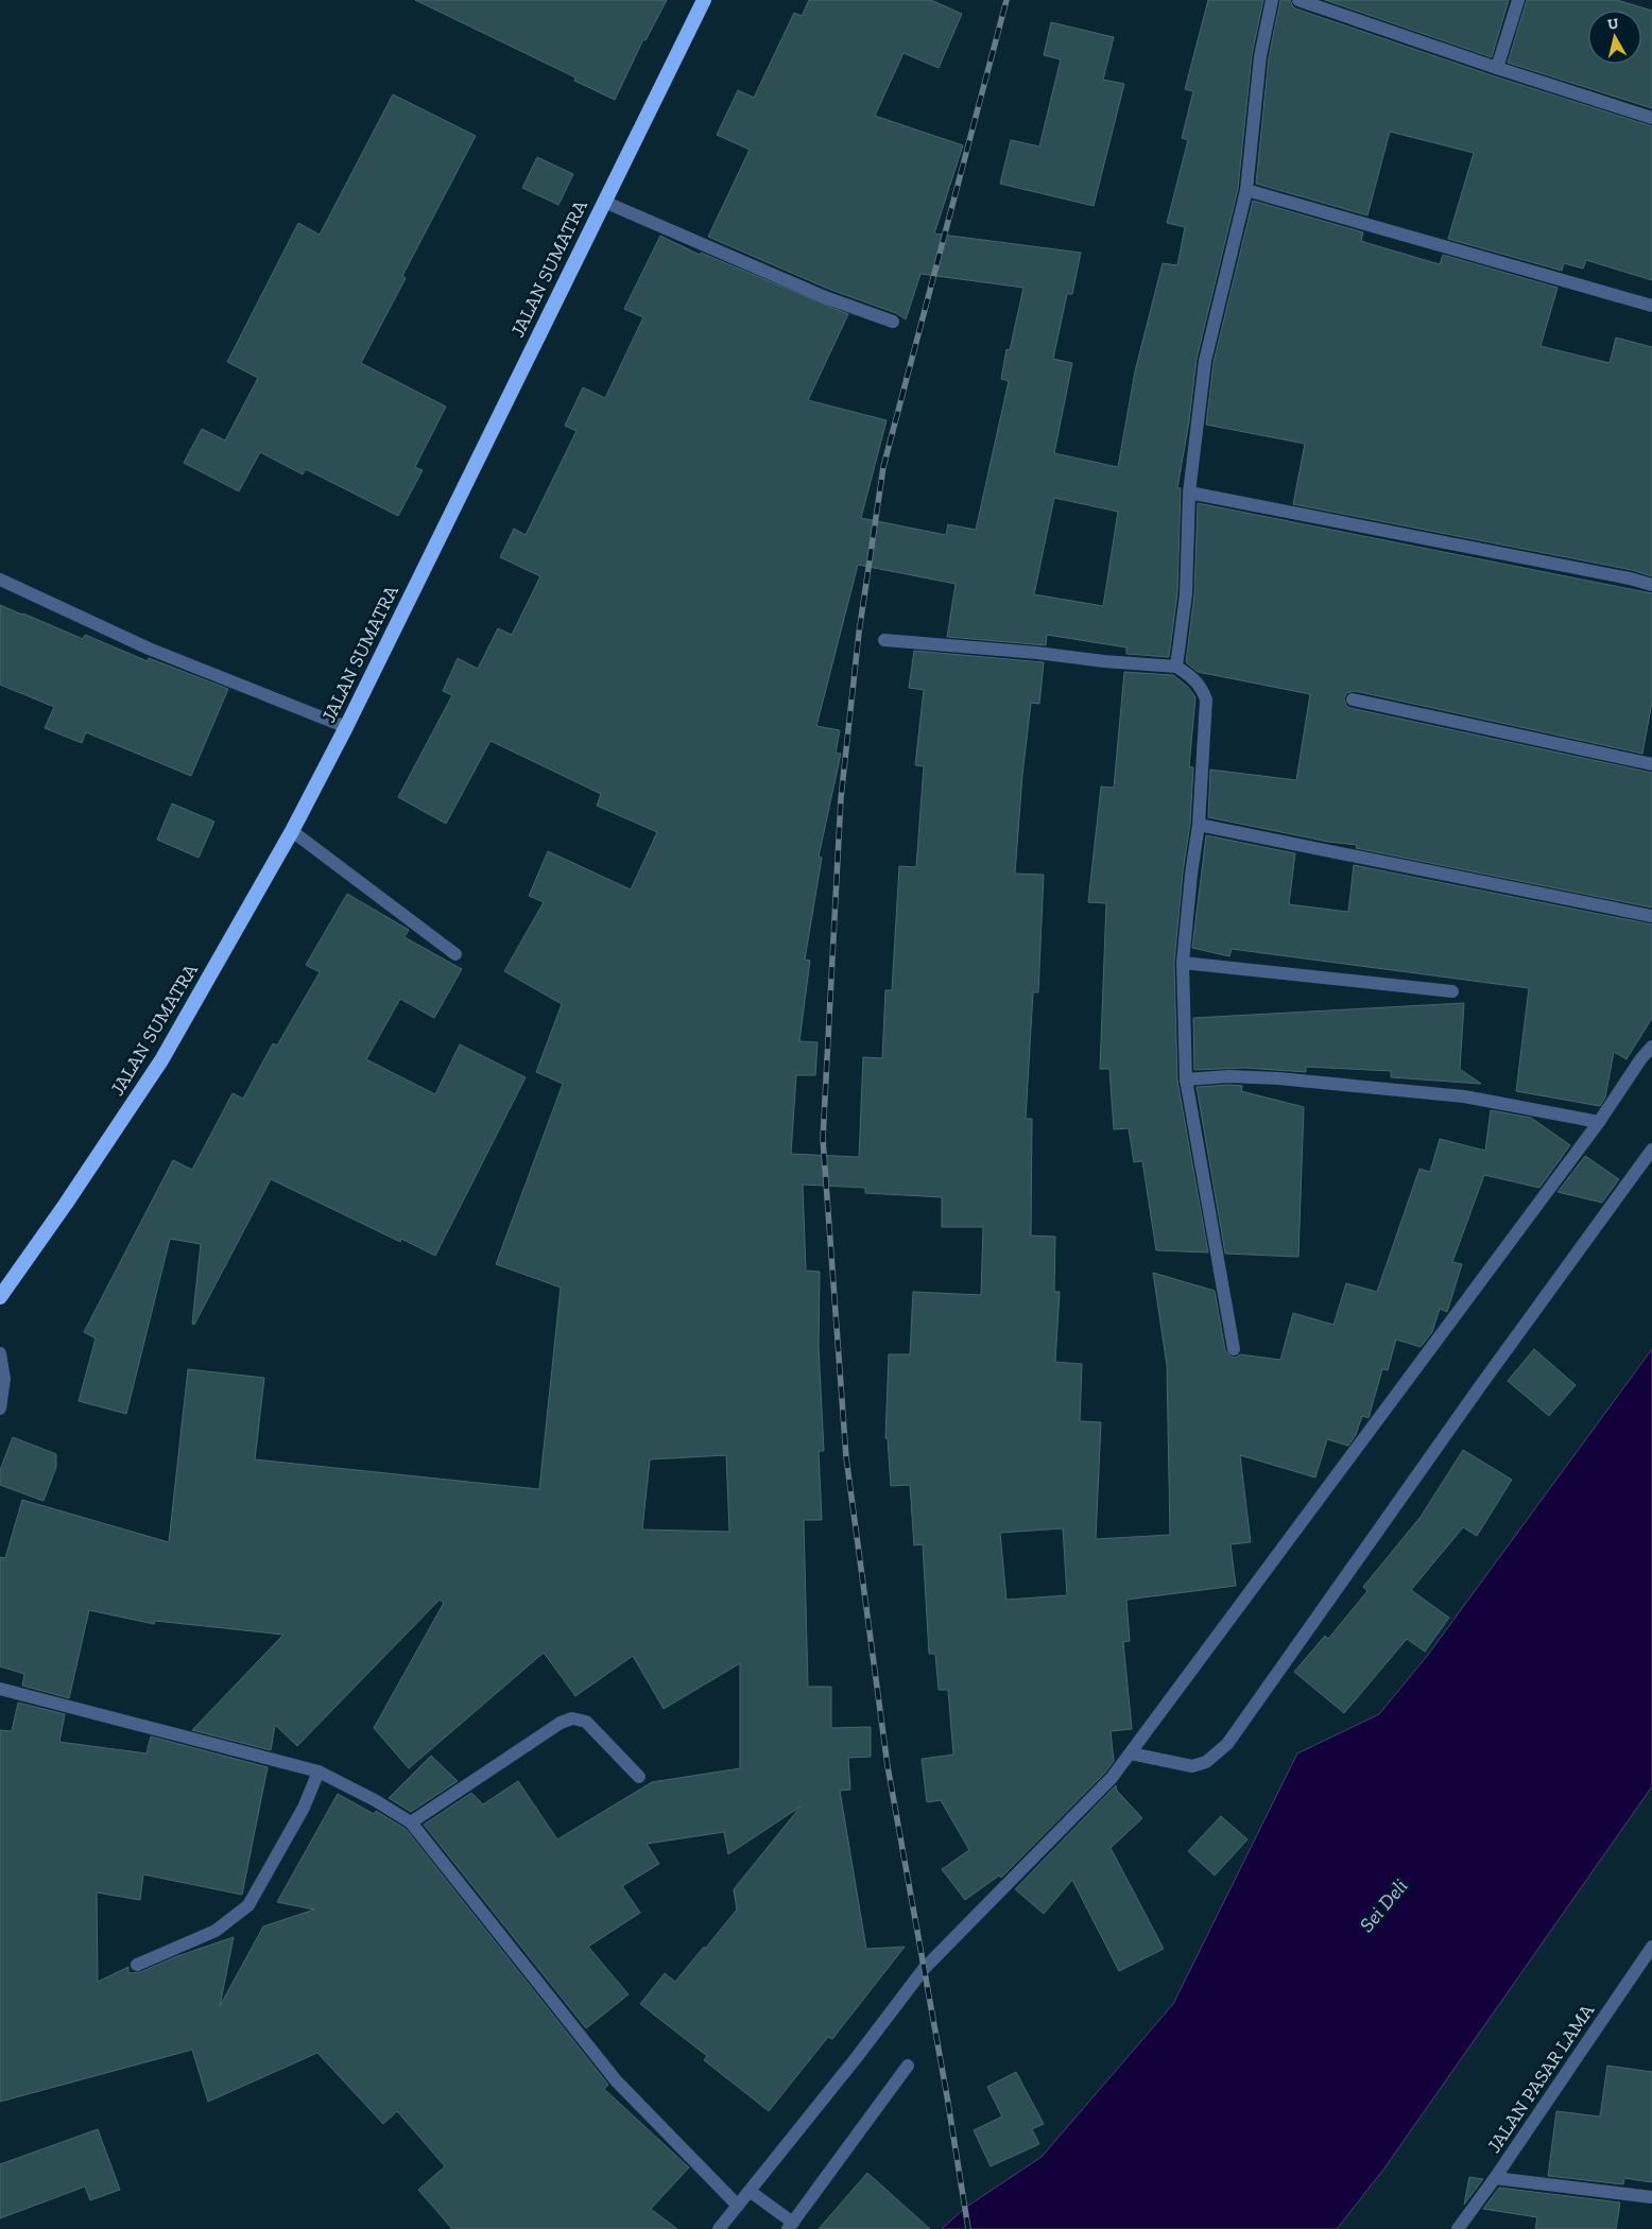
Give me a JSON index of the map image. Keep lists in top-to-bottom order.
{
  "streets": {
    "highway": ["JALAN SUMATRA"],
    "street": ["JALAN PASAR LAMA"]
  },
  "water": ["Sei Deli"],
  "north": "top"
}
